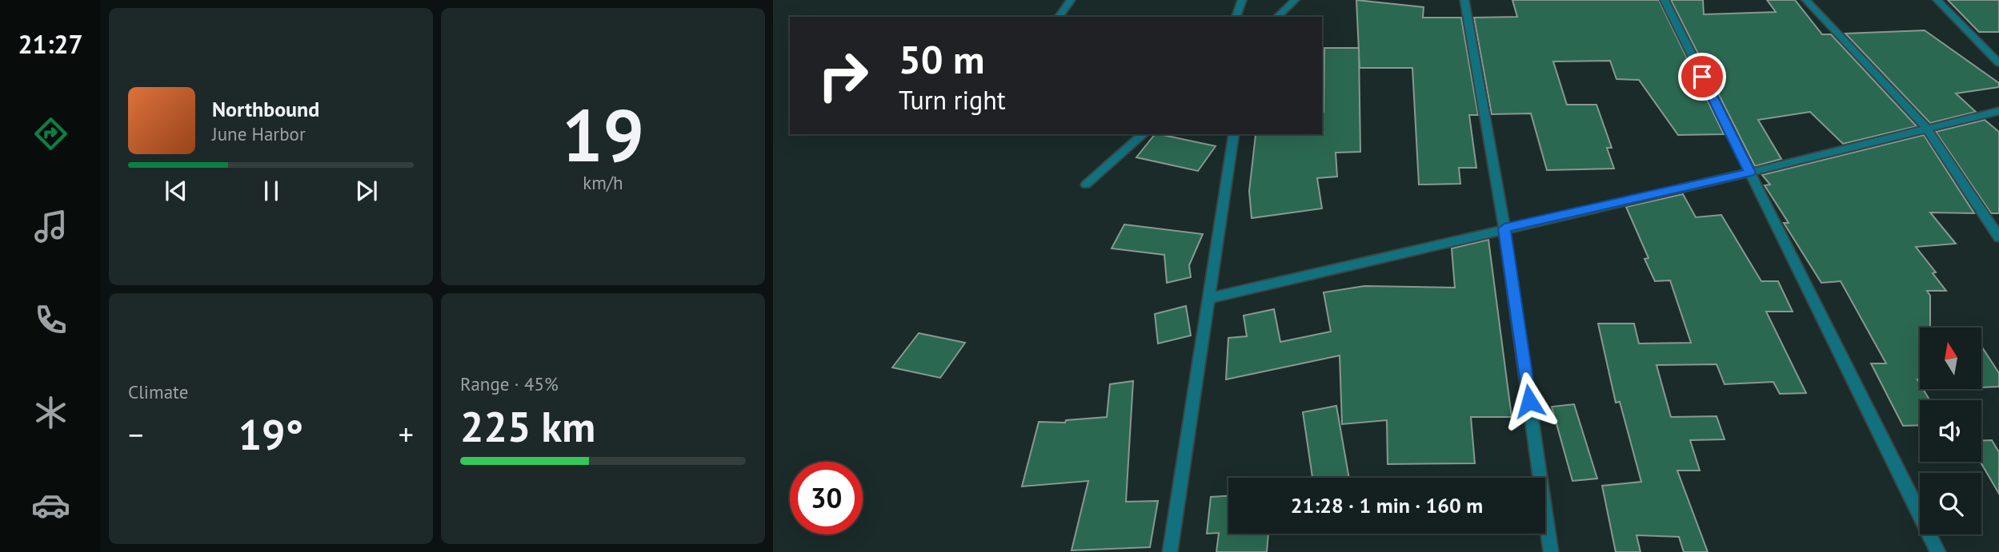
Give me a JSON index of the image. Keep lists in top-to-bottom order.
{
  "north": "top",
  "page": {
    "tabs": "21:27",
    "tile": [
      ["19", "km/h"],
      "Climate",
      ["Range · 45%", "225 km"]
    ],
    "turn": ["50 m", "Turn right"],
    "song": ["Northbound", "June Harbor"],
    "heat": ["−", "19°", "+"],
    "limit": "30",
    "trip": "21:28 · 1 min · 160 m"
  }
}
